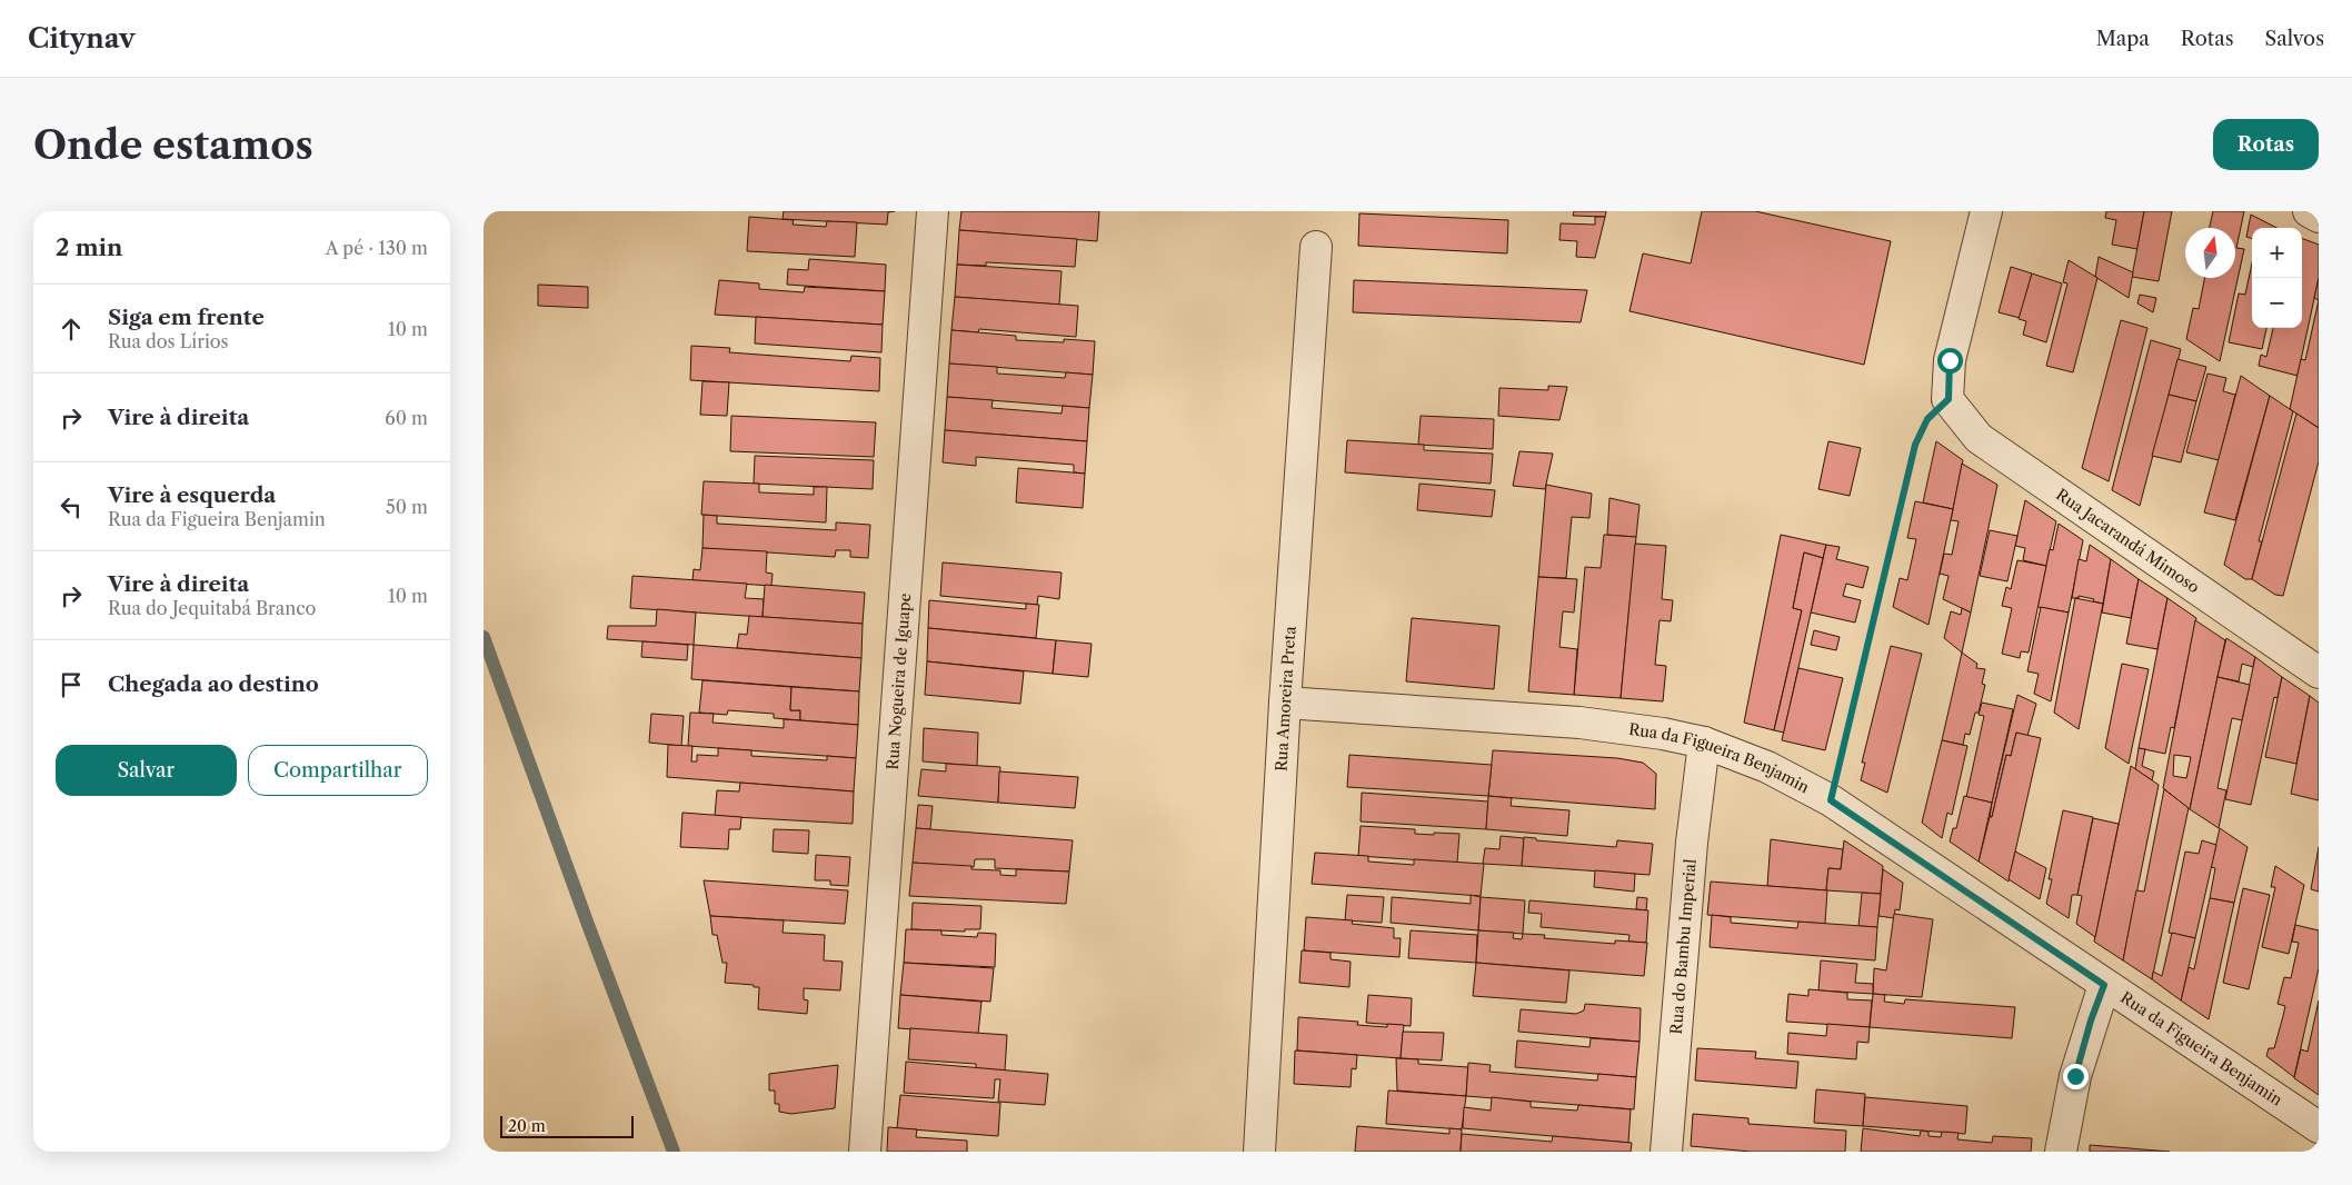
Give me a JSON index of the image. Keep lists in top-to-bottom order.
{
  "streets": {
    "street": [
      "Rua Jacarandá Mimoso",
      "Rua Nogueira de Iguape",
      "Rua Amoreira Preta",
      "Rua da Figueira Benjamin",
      "Rua do Bambu Imperial"
    ]
  },
  "crossings": [
    ["Rua Amoreira Preta", "Rua da Figueira Benjamin"],
    ["Rua da Figueira Benjamin", "Rua do Bambu Imperial"]
  ],
  "scale_bar": "20 m",
  "north": "top",
  "page": {
    "header": "Citynav",
    "nav": ["Mapa", "Rotas", "Salvos"],
    "buttons": [
      "Rotas",
      ["Salvar", "Compartilhar"]
    ],
    "title": "Onde estamos",
    "heading": ["2 min", "A pé · 130 m"],
    "map_buttons": ["+", "−"],
    "list": [
      ["Siga em frente", "Rua dos Lírios", "10 m"],
      ["Vire à direita", "60 m"],
      ["Vire à esquerda", "Rua da Figueira Benjamin", "50 m"],
      ["Vire à direita", "Rua do Jequitabá Branco", "10 m"],
      "Chegada ao destino"
    ],
    "scale": "20 m"
  }
}
